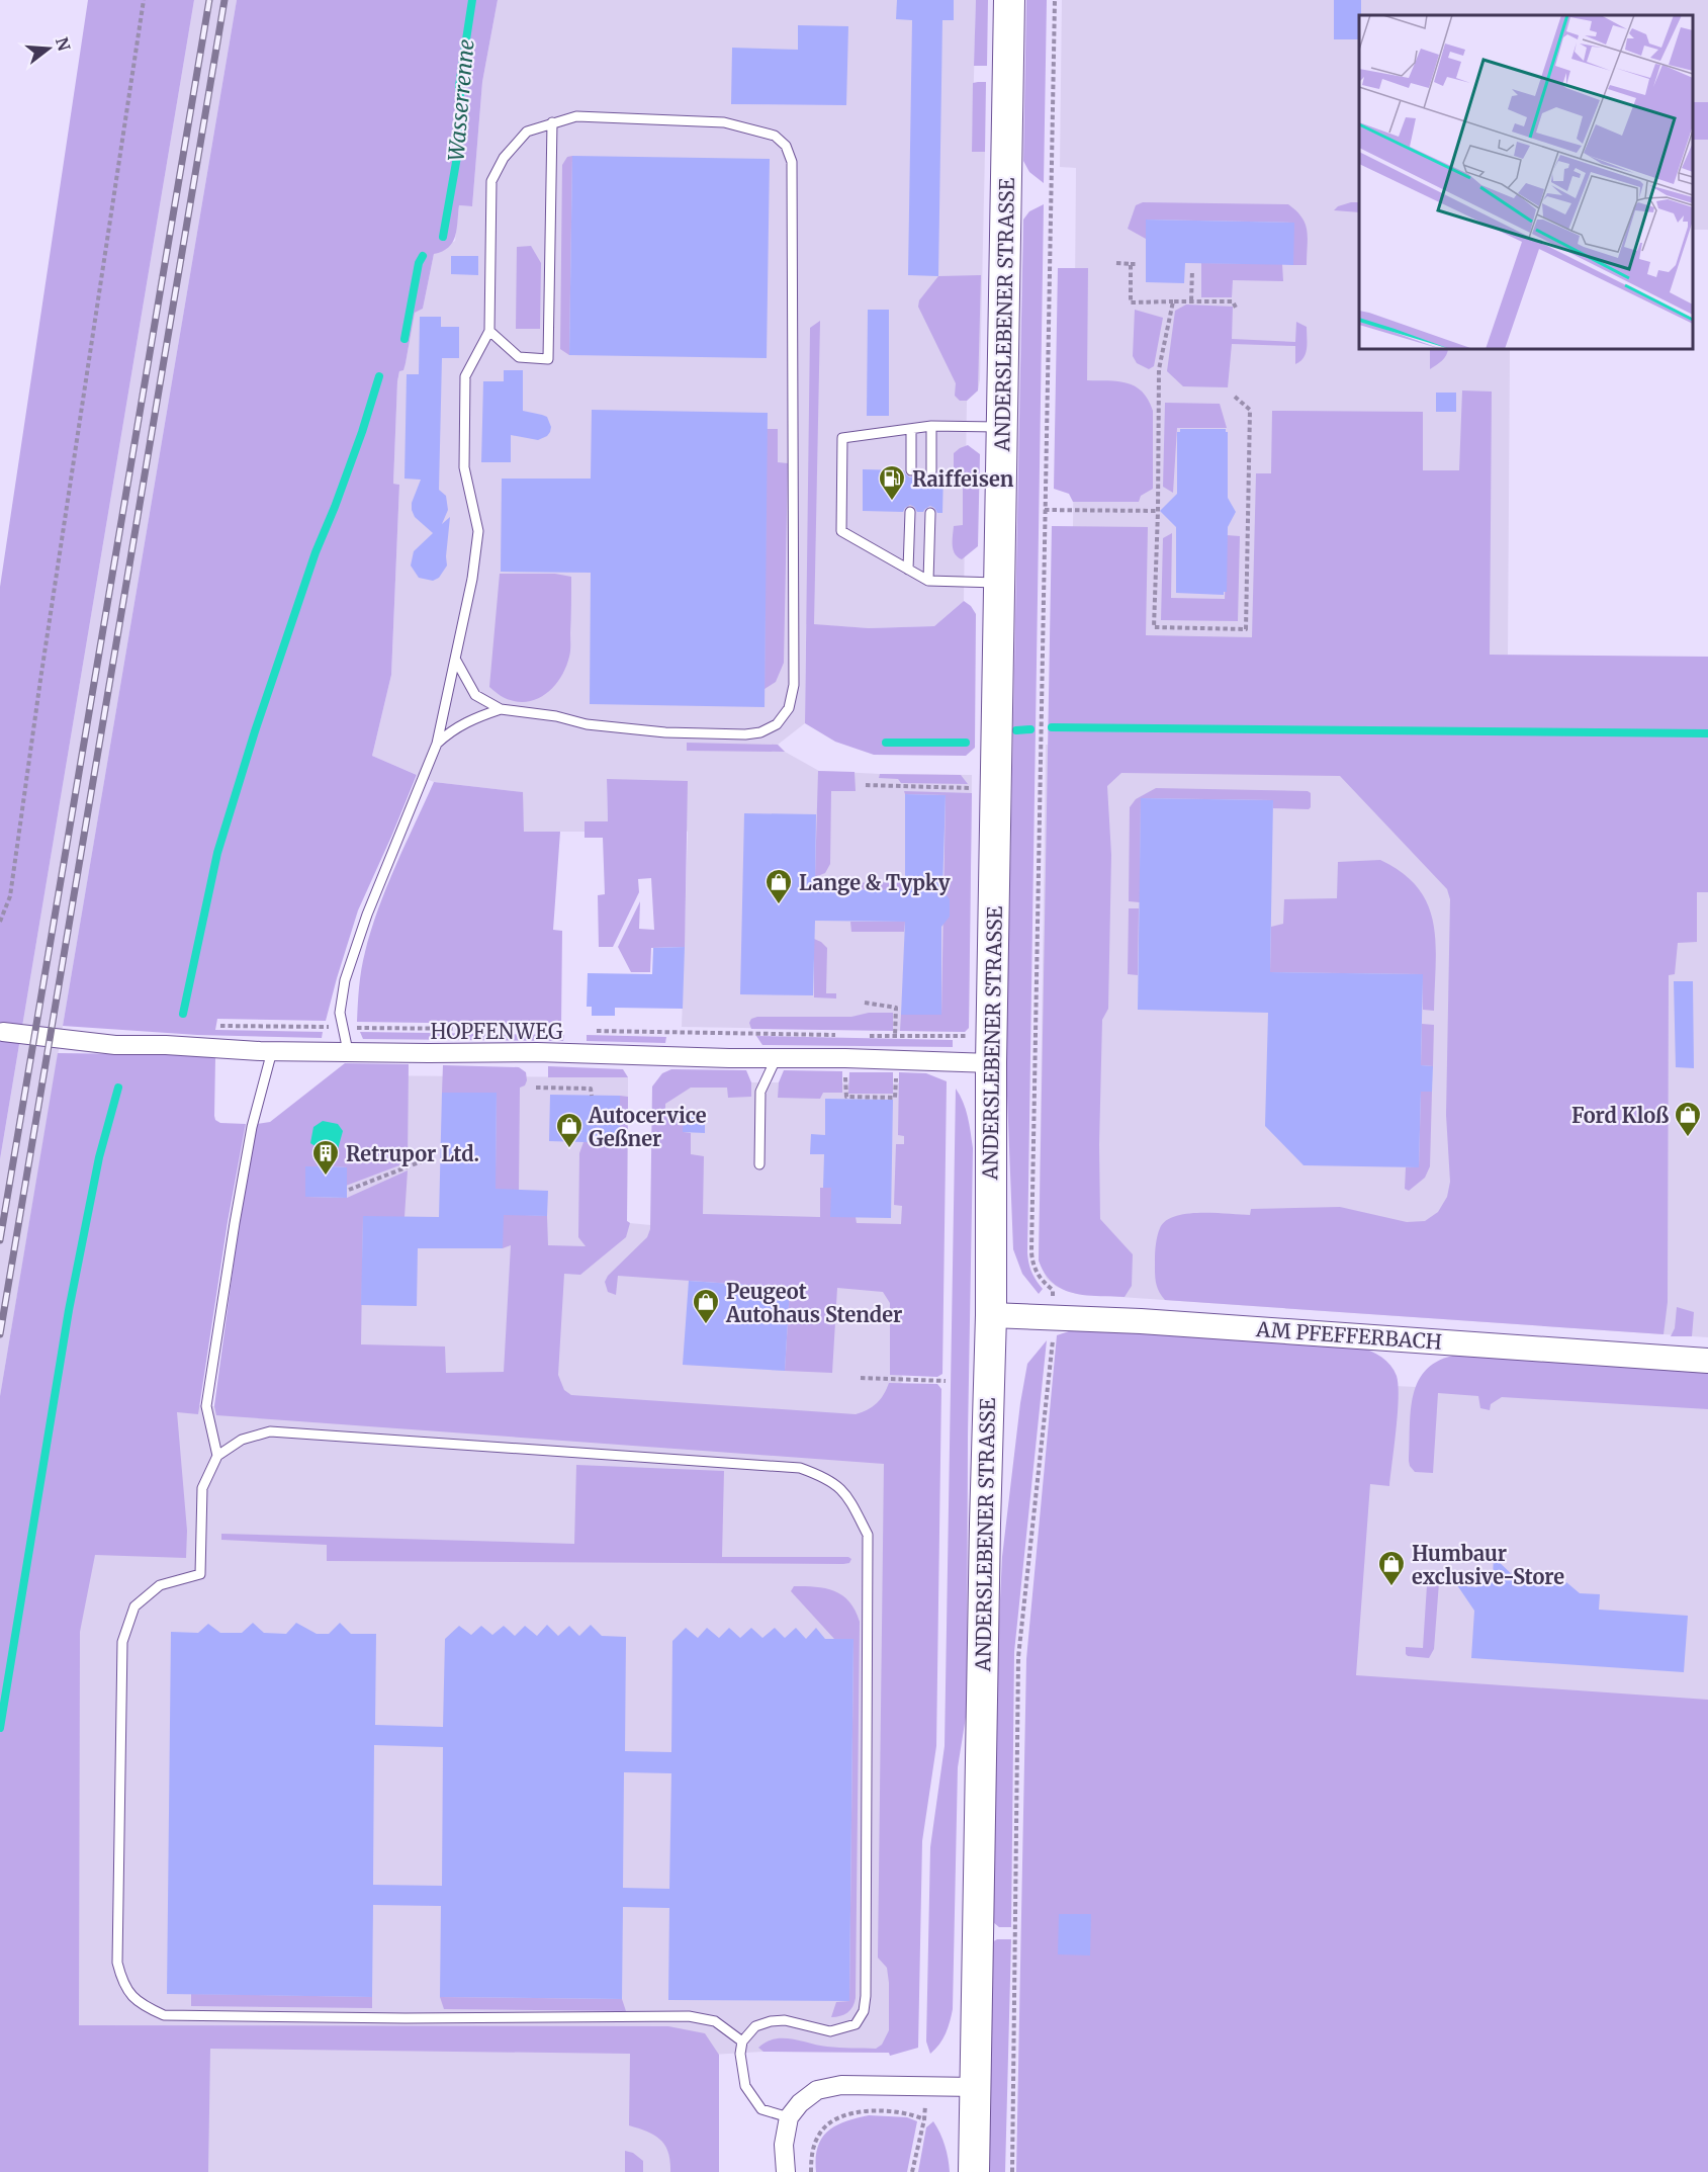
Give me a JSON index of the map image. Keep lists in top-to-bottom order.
{
  "streets": {
    "main road": ["ANDERSLEBENER STRASSE"],
    "street": ["HOPFENWEG", "AM PFEFFERBACH"]
  },
  "crossings": [
    ["ANDERSLEBENER STRASSE", "HOPFENWEG"],
    ["ANDERSLEBENER STRASSE", "AM PFEFFERBACH"]
  ],
  "water": ["Wasserrenne"],
  "places": {
    "fuel station": ["Raiffeisen"],
    "shop": [
      "Lange & Typky",
      "Ford Kloß",
      "Autocervice Geßner",
      "Peugeot Autohaus Stender",
      "Humbaur exclusive-Store"
    ],
    "building": ["Retrupor Ltd."]
  },
  "north": "right"
}
